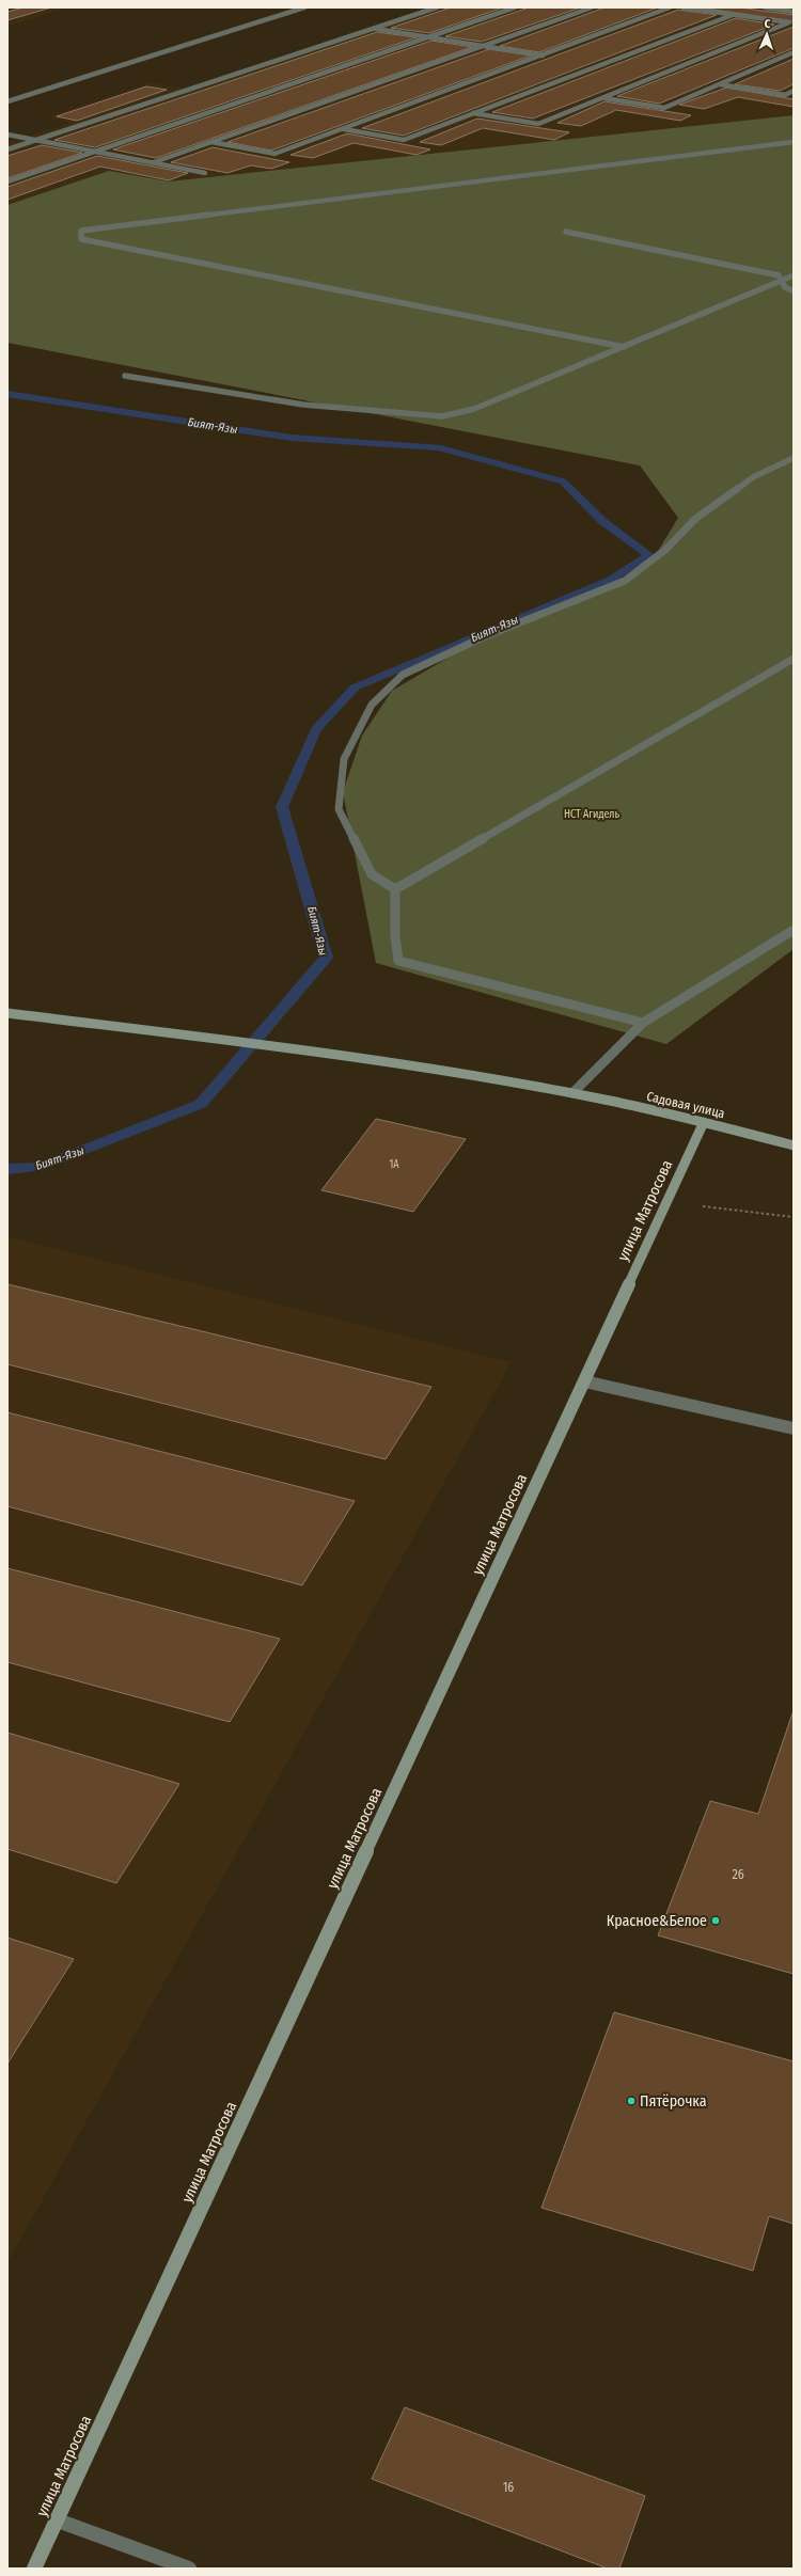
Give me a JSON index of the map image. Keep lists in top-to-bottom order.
{
  "streets": {
    "street": ["Садовая улица", "улица Матросова"]
  },
  "crossings": [
    ["Садовая улица", "улица Матросова"]
  ],
  "water": ["Бият-Язы"],
  "parks": ["НСТ Агидель"],
  "places": ["Красное&Белое", "Пятёрочка"],
  "house_numbers": ["1А", "26", "16"],
  "north": "top"
}
